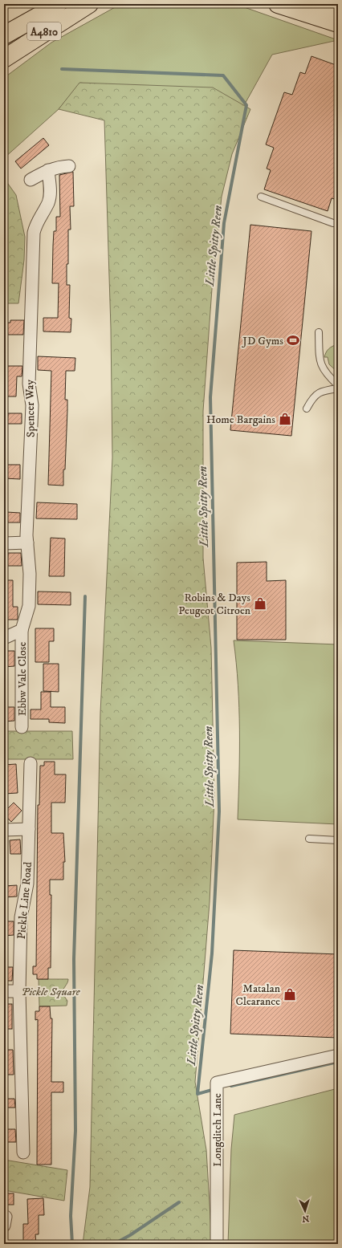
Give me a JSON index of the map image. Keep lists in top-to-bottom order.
{
  "streets": {
    "main road": ["A4810"],
    "street": [
      "Spencer Way",
      "Ebbw Vale Close",
      "Pickle Line Road",
      "Longditch Lane"
    ]
  },
  "crossings": [
    ["Spencer Way", "Ebbw Vale Close"]
  ],
  "water": ["Little Spitty Reen"],
  "parks": ["Pickle Square"],
  "places": {
    "sports": ["JD Gyms"],
    "shop": ["Home Bargains", "Robins & Days Peugeot Citroen", "Matalan Clearance"]
  },
  "north": "bottom"
}
